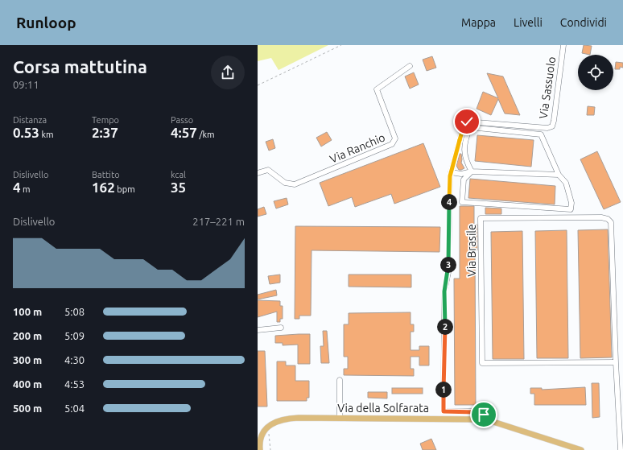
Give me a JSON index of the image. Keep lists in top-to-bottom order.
{
  "streets": {
    "main road": ["Via della Solfarata"],
    "street": ["Via Sassuolo", "Via Ranchio", "Via Brasile"]
  },
  "crossings": [
    ["Via Sassuolo", "Via della Solfarata"]
  ],
  "page": {
    "header": "Runloop",
    "nav": ["Mappa", "Livelli", "Condividi"],
    "heading": ["Corsa mattutina", "09:11"],
    "stats": [
      ["Distanza", "0.53 km"],
      ["Tempo", "2:37"],
      ["Passo", "4:57 /km"],
      ["Dislivello", "4 m"],
      ["Battito", "162 bpm"],
      ["kcal", "35"]
    ],
    "pins": [
      "4",
      "3",
      "2",
      "1"
    ],
    "chart": ["Dislivello", "217–221 m"],
    "list": [
      {
        "name": "100 m",
        "note": "5:08"
      },
      {
        "name": "200 m",
        "note": "5:09"
      },
      {
        "name": "300 m",
        "note": "4:30"
      },
      {
        "name": "400 m",
        "note": "4:53"
      },
      {
        "name": "500 m",
        "note": "5:04"
      }
    ]
  }
}
